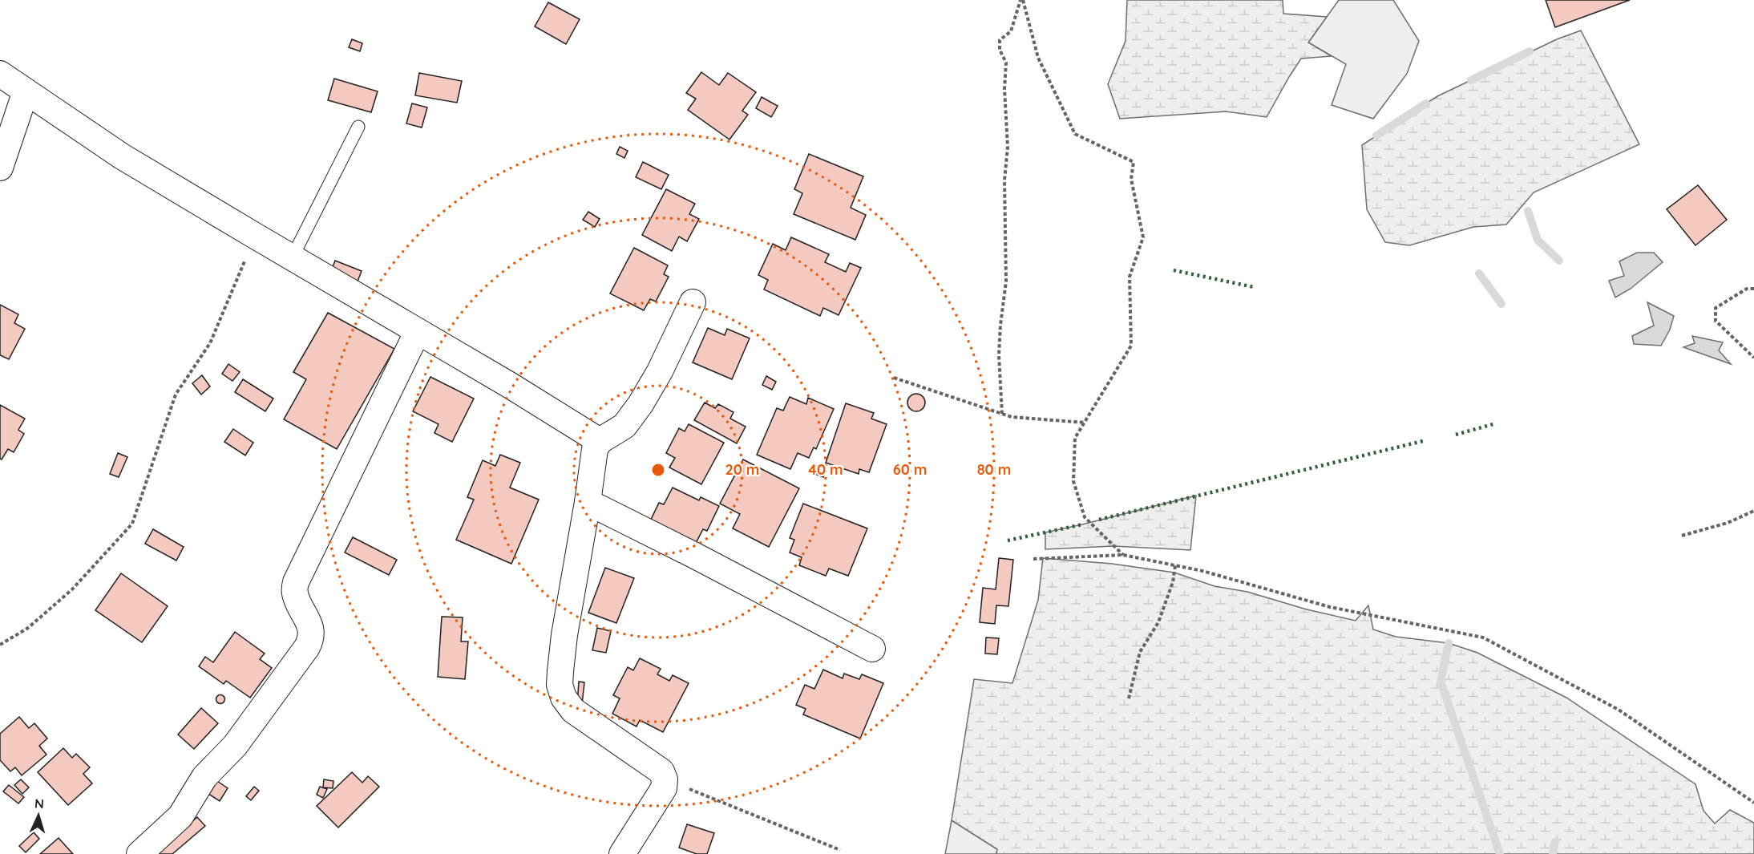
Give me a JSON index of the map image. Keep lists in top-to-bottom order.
{
  "north": "top",
  "rings": [
    "20 m",
    "40 m",
    "60 m",
    "80 m"
  ]
}
